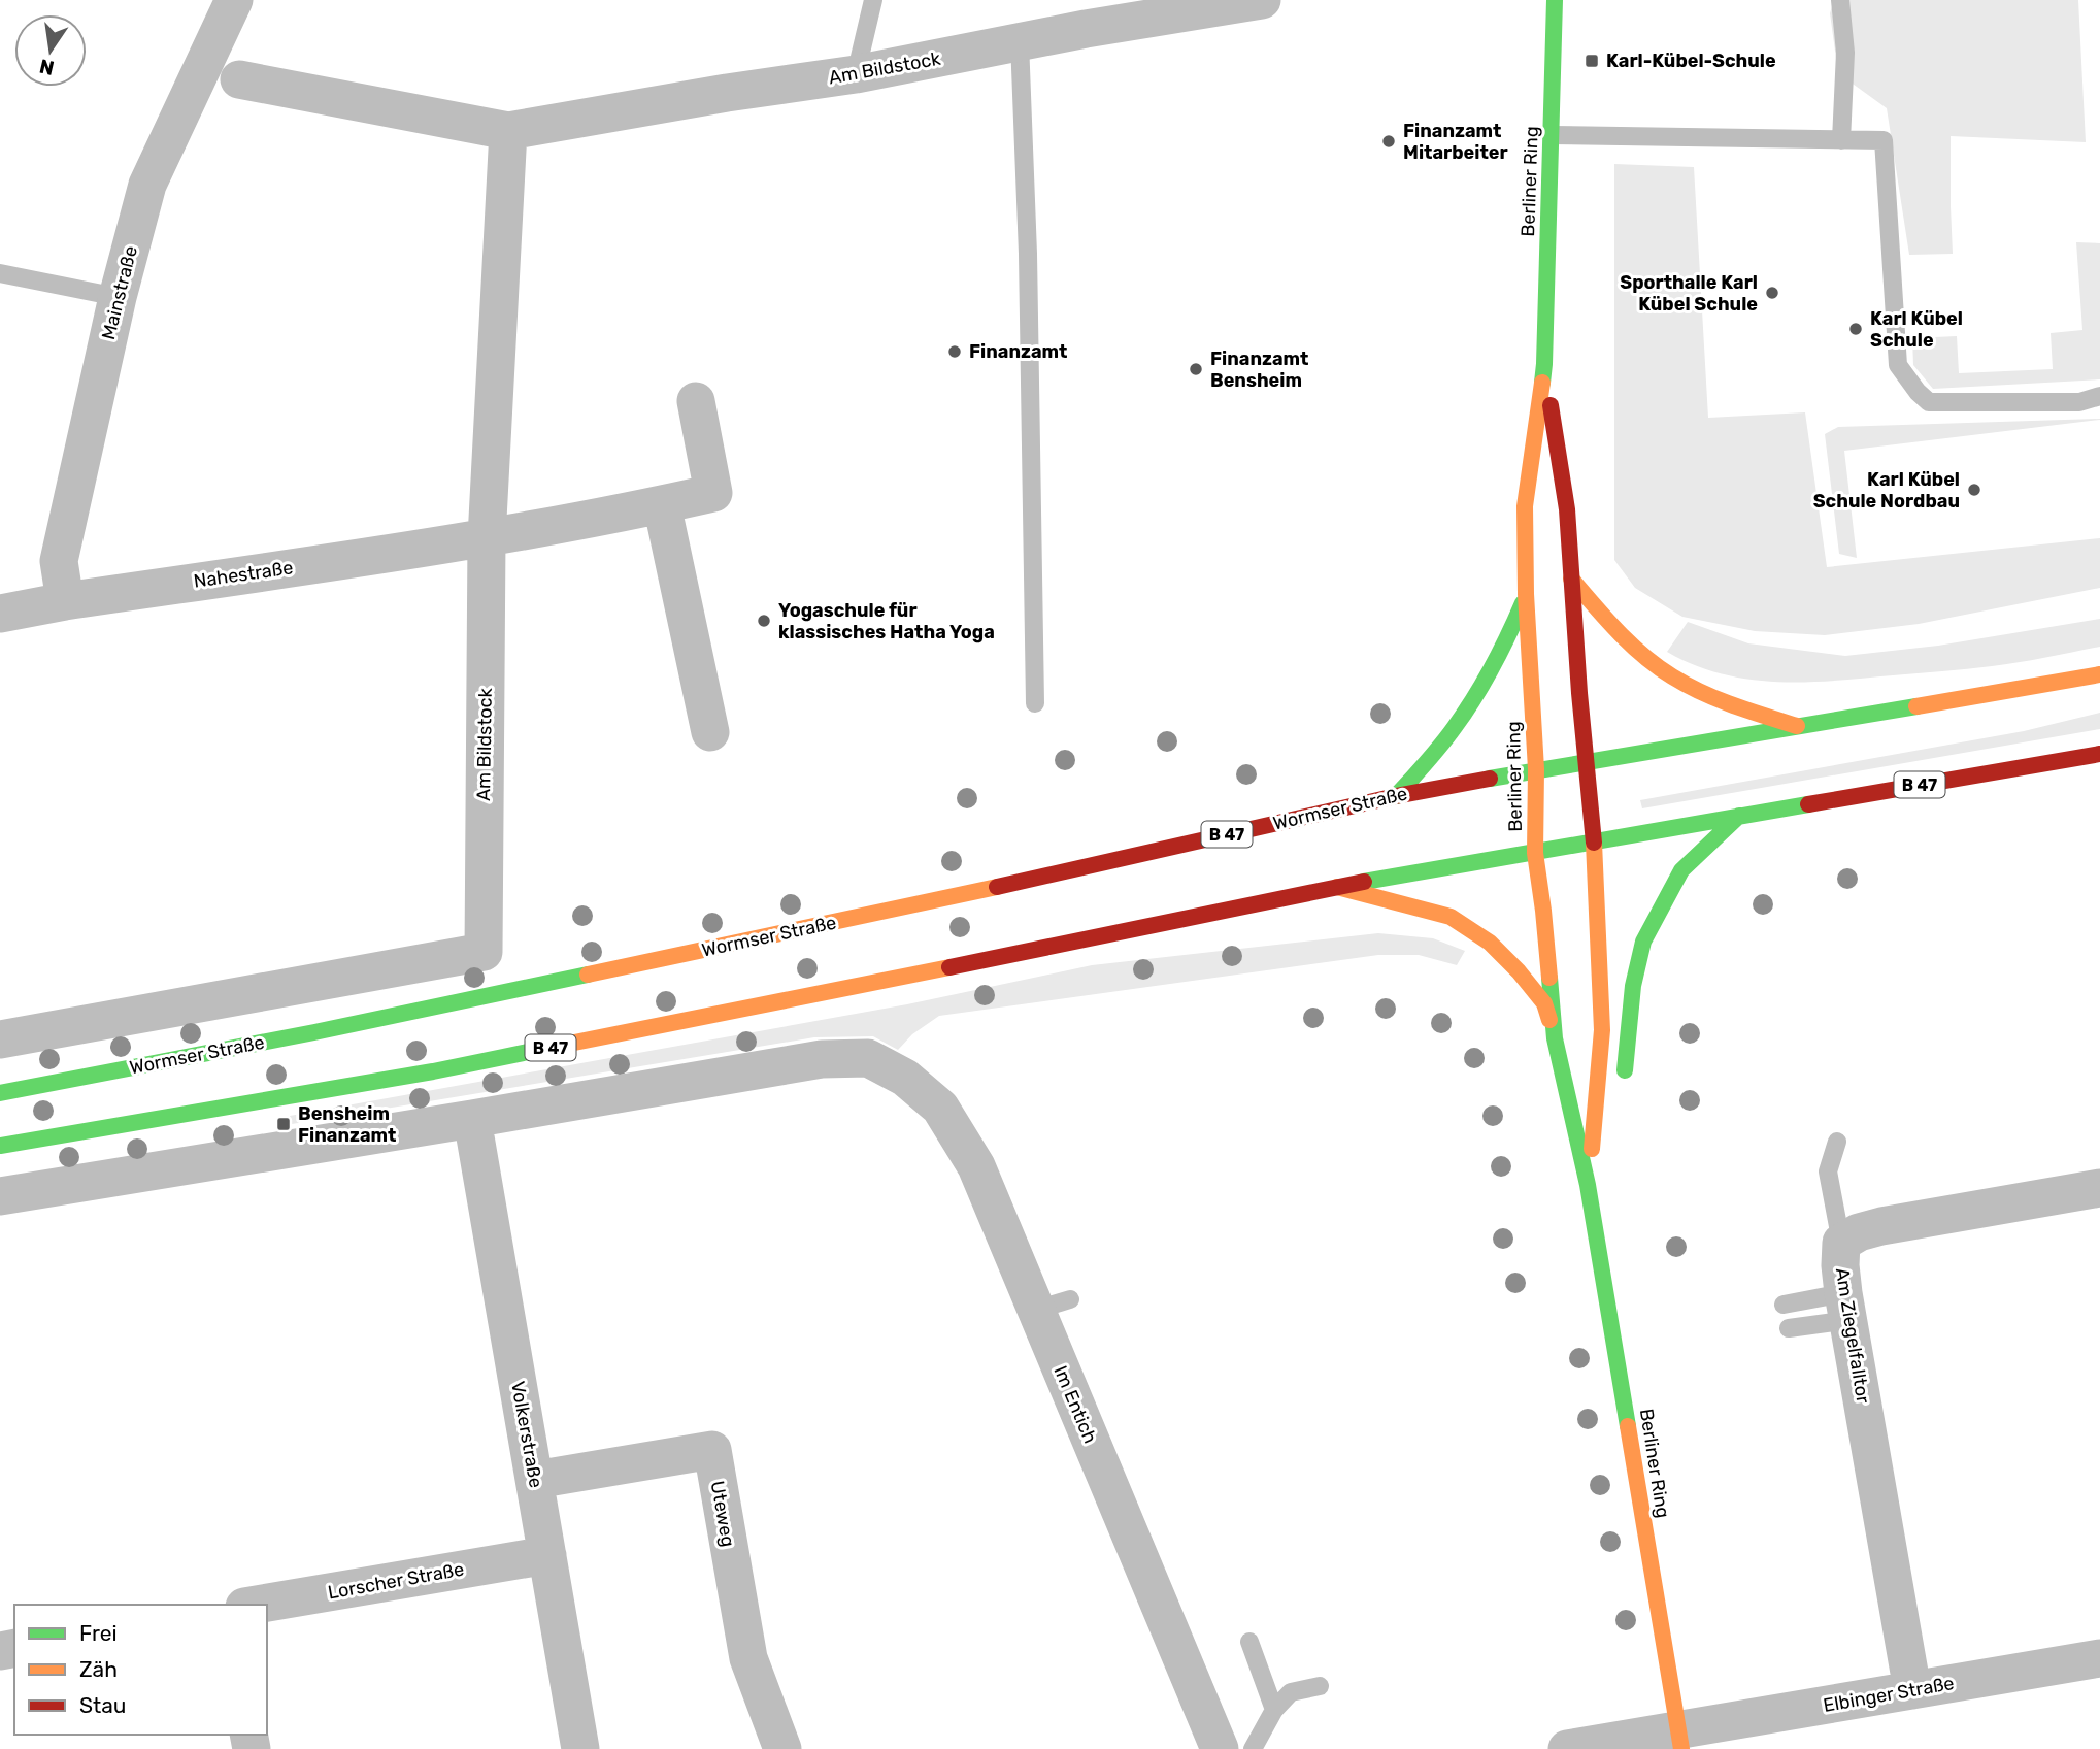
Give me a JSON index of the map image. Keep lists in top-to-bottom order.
{
  "streets": {
    "main road": ["Berliner Ring", "B 47", "Wormser Straße"],
    "street": [
      "Am Bildstock",
      "Mainstraße",
      "Nahestraße",
      "Am Ziegelfalltor",
      "Im Entich",
      "Volkerstraße",
      "Uteweg",
      "Lorscher Straße",
      "Elbinger Straße"
    ]
  },
  "crossings": [
    ["Am Bildstock", "Nahestraße"],
    ["Berliner Ring", "B 47"],
    ["Berliner Ring", "Wormser Straße"],
    ["Berliner Ring", "Elbinger Straße"],
    ["Mainstraße", "Nahestraße"],
    ["B 47", "Wormser Straße"],
    ["Am Ziegelfalltor", "Elbinger Straße"],
    ["Im Entich", "Volkerstraße"],
    ["Volkerstraße", "Uteweg"],
    ["Volkerstraße", "Lorscher Straße"]
  ],
  "places": {
    "transit": ["Karl-Kübel-Schule", "Bensheim Finanzamt"],
    "other": [
      "Finanzamt Mitarbeiter",
      "Sporthalle Karl Kübel Schule",
      "Karl Kübel Schule",
      "Finanzamt",
      "Finanzamt Bensheim",
      "Karl Kübel Schule Nordbau",
      "Yogaschule für klassisches Hatha Yoga"
    ]
  },
  "legend": ["Frei", "Zäh", "Stau"],
  "north": "bottom"
}
